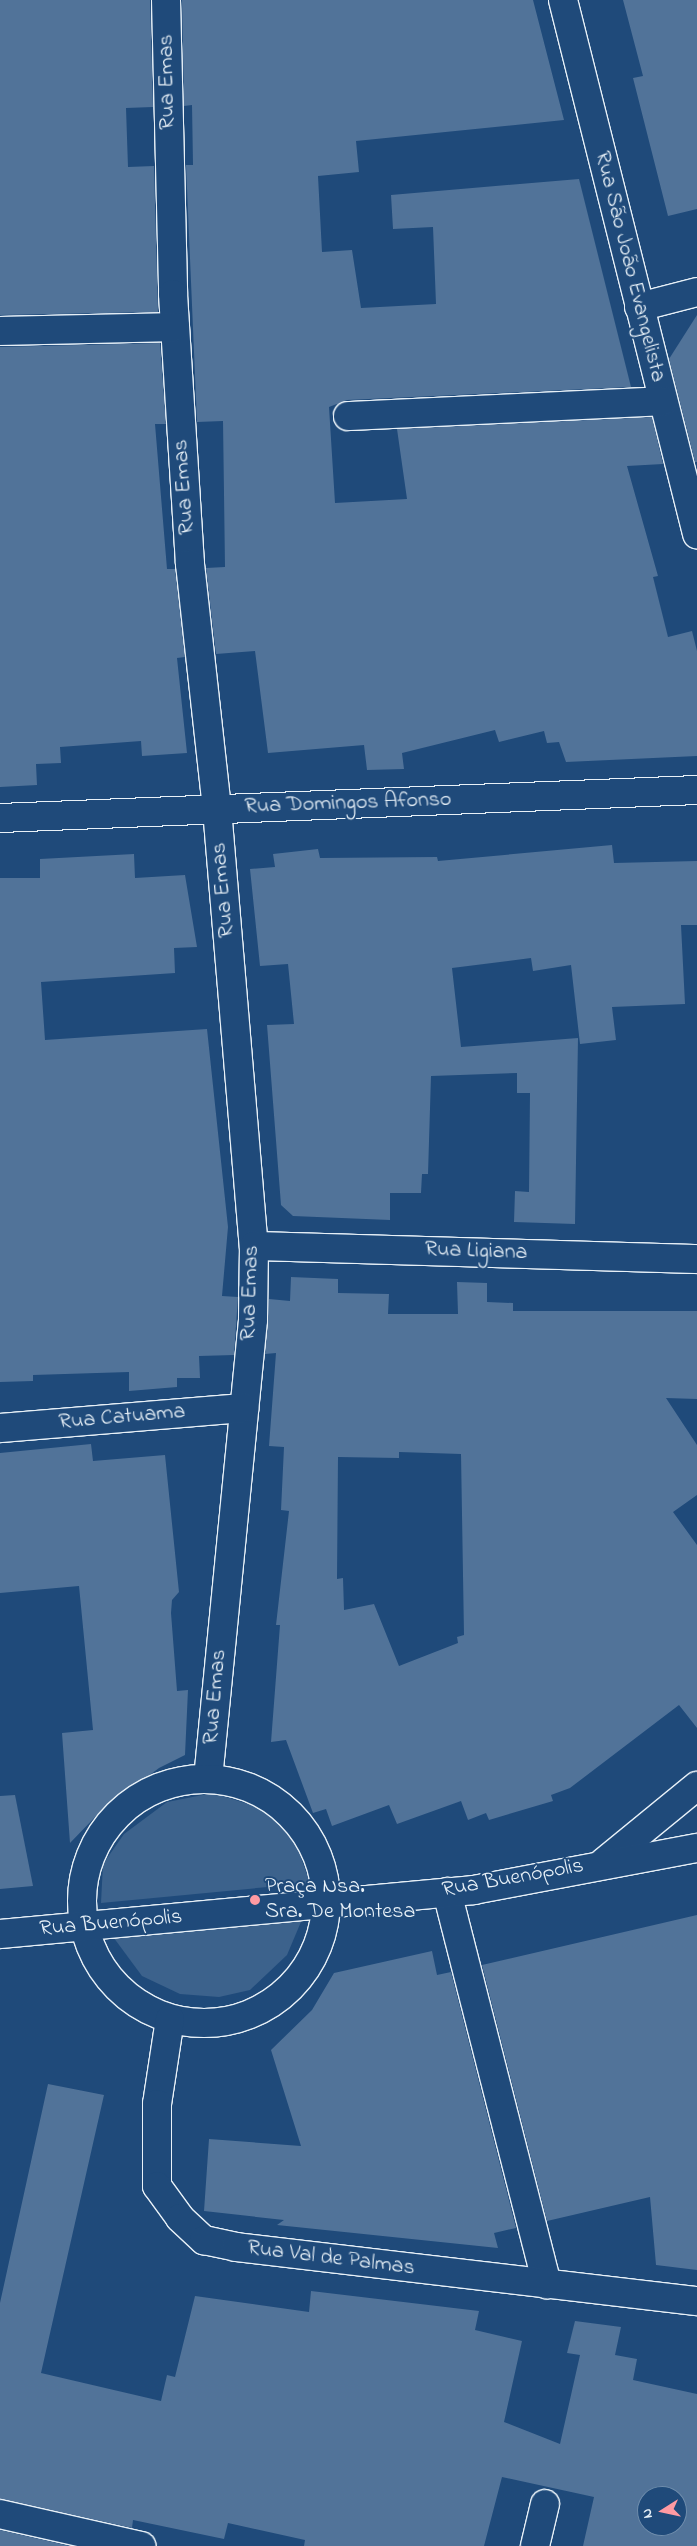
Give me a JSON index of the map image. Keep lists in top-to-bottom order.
{
  "streets": {
    "street": [
      "Rua Emas",
      "Rua São João Evangelista",
      "Rua Domingos Afonso",
      "Rua Ligiana",
      "Rua Catuama",
      "Rua Buenópolis",
      "Rua Val de Palmas"
    ]
  },
  "crossings": [
    ["Rua Emas", "Rua Domingos Afonso"],
    ["Rua Emas", "Rua Ligiana"],
    ["Rua Emas", "Rua Catuama"]
  ],
  "places": ["Praça Nsa. Sra. De Montesa"],
  "north": "left"
}
